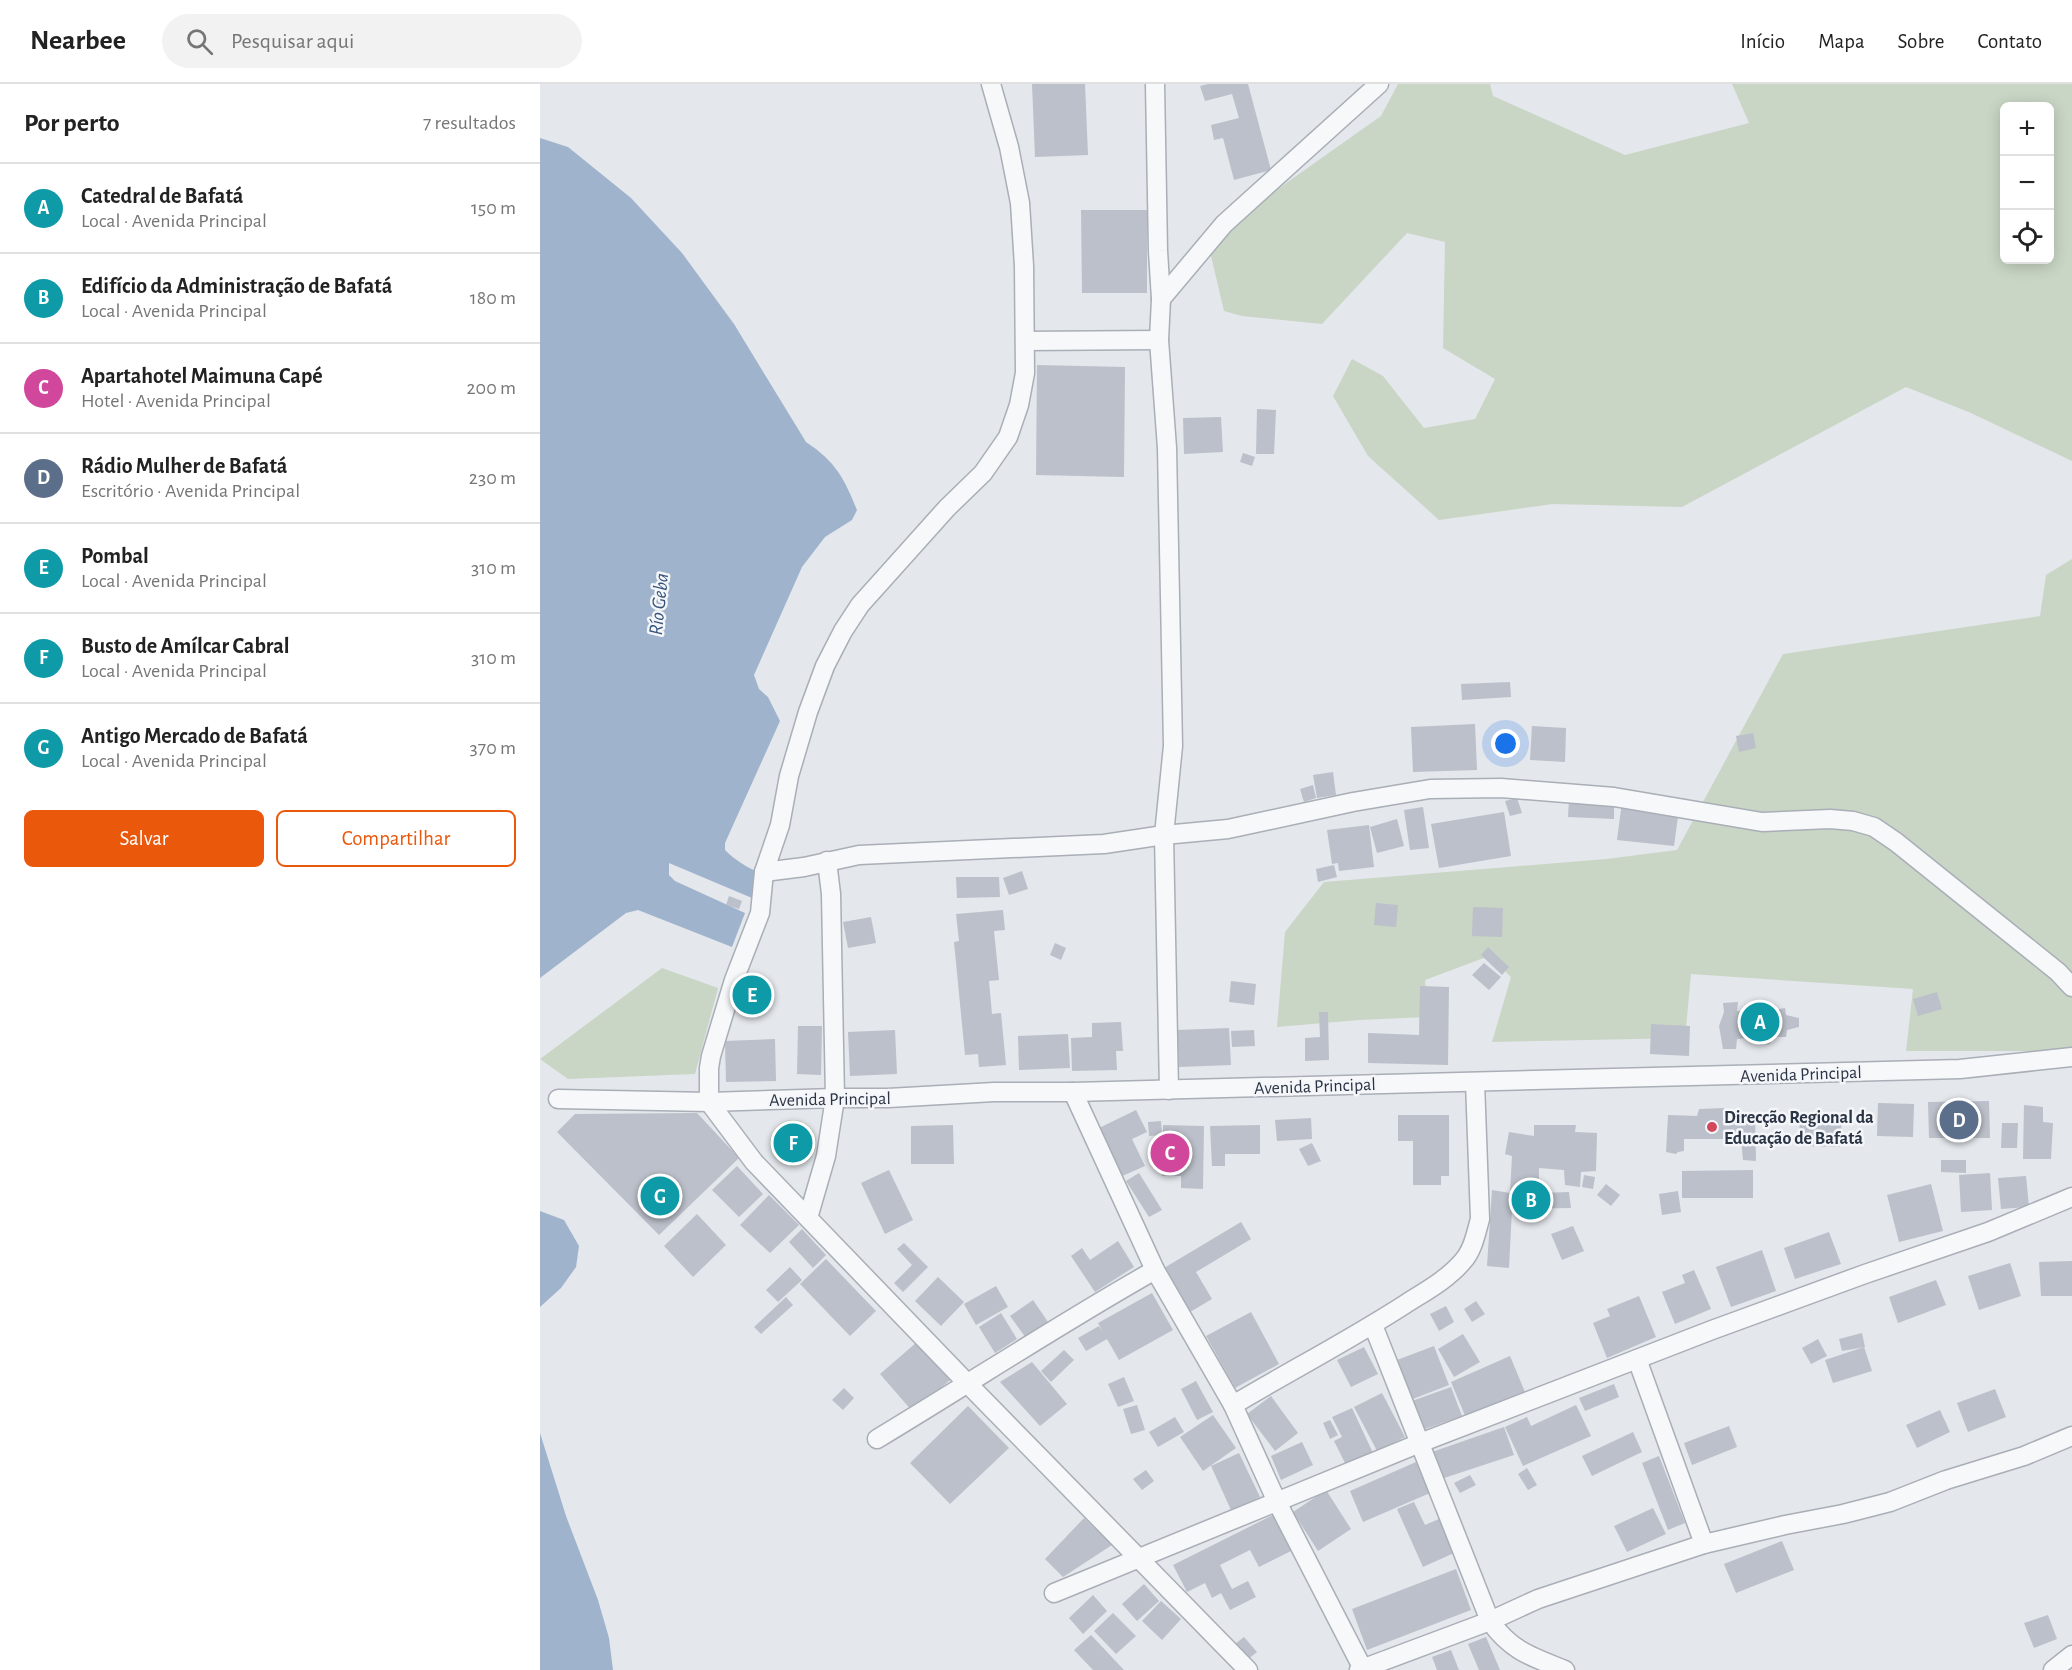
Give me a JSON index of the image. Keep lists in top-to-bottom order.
{
  "streets": {
    "street": ["Avenida Principal"]
  },
  "water": ["Río Geba"],
  "places": ["Direcção Regional da Educação de Bafatá"],
  "page": {
    "header": "Nearbee",
    "search": "Pesquisar aqui",
    "nav": [
      "Início",
      "Mapa",
      "Sobre",
      "Contato"
    ],
    "heading": ["Por perto", "7 resultados"],
    "map_buttons": ["+", "−"],
    "list": [
      {
        "mark": "A",
        "name": "Catedral de Bafatá",
        "note": "Local · Avenida Principal",
        "value": "150 m"
      },
      {
        "mark": "B",
        "name": "Edifício da Administração de Bafatá",
        "note": "Local · Avenida Principal",
        "value": "180 m"
      },
      {
        "mark": "C",
        "name": "Apartahotel Maimuna Capé",
        "note": "Hotel · Avenida Principal",
        "value": "200 m"
      },
      {
        "mark": "D",
        "name": "Rádio Mulher de Bafatá",
        "note": "Escritório · Avenida Principal",
        "value": "230 m"
      },
      {
        "mark": "E",
        "name": "Pombal",
        "note": "Local · Avenida Principal",
        "value": "310 m"
      },
      {
        "mark": "F",
        "name": "Busto de Amílcar Cabral",
        "note": "Local · Avenida Principal",
        "value": "310 m"
      },
      {
        "mark": "G",
        "name": "Antigo Mercado de Bafatá",
        "note": "Local · Avenida Principal",
        "value": "370 m"
      }
    ],
    "buttons": ["Salvar", "Compartilhar"],
    "pins": [
      "E",
      "A",
      "D",
      "F",
      "C",
      "G",
      "B"
    ]
  }
}
